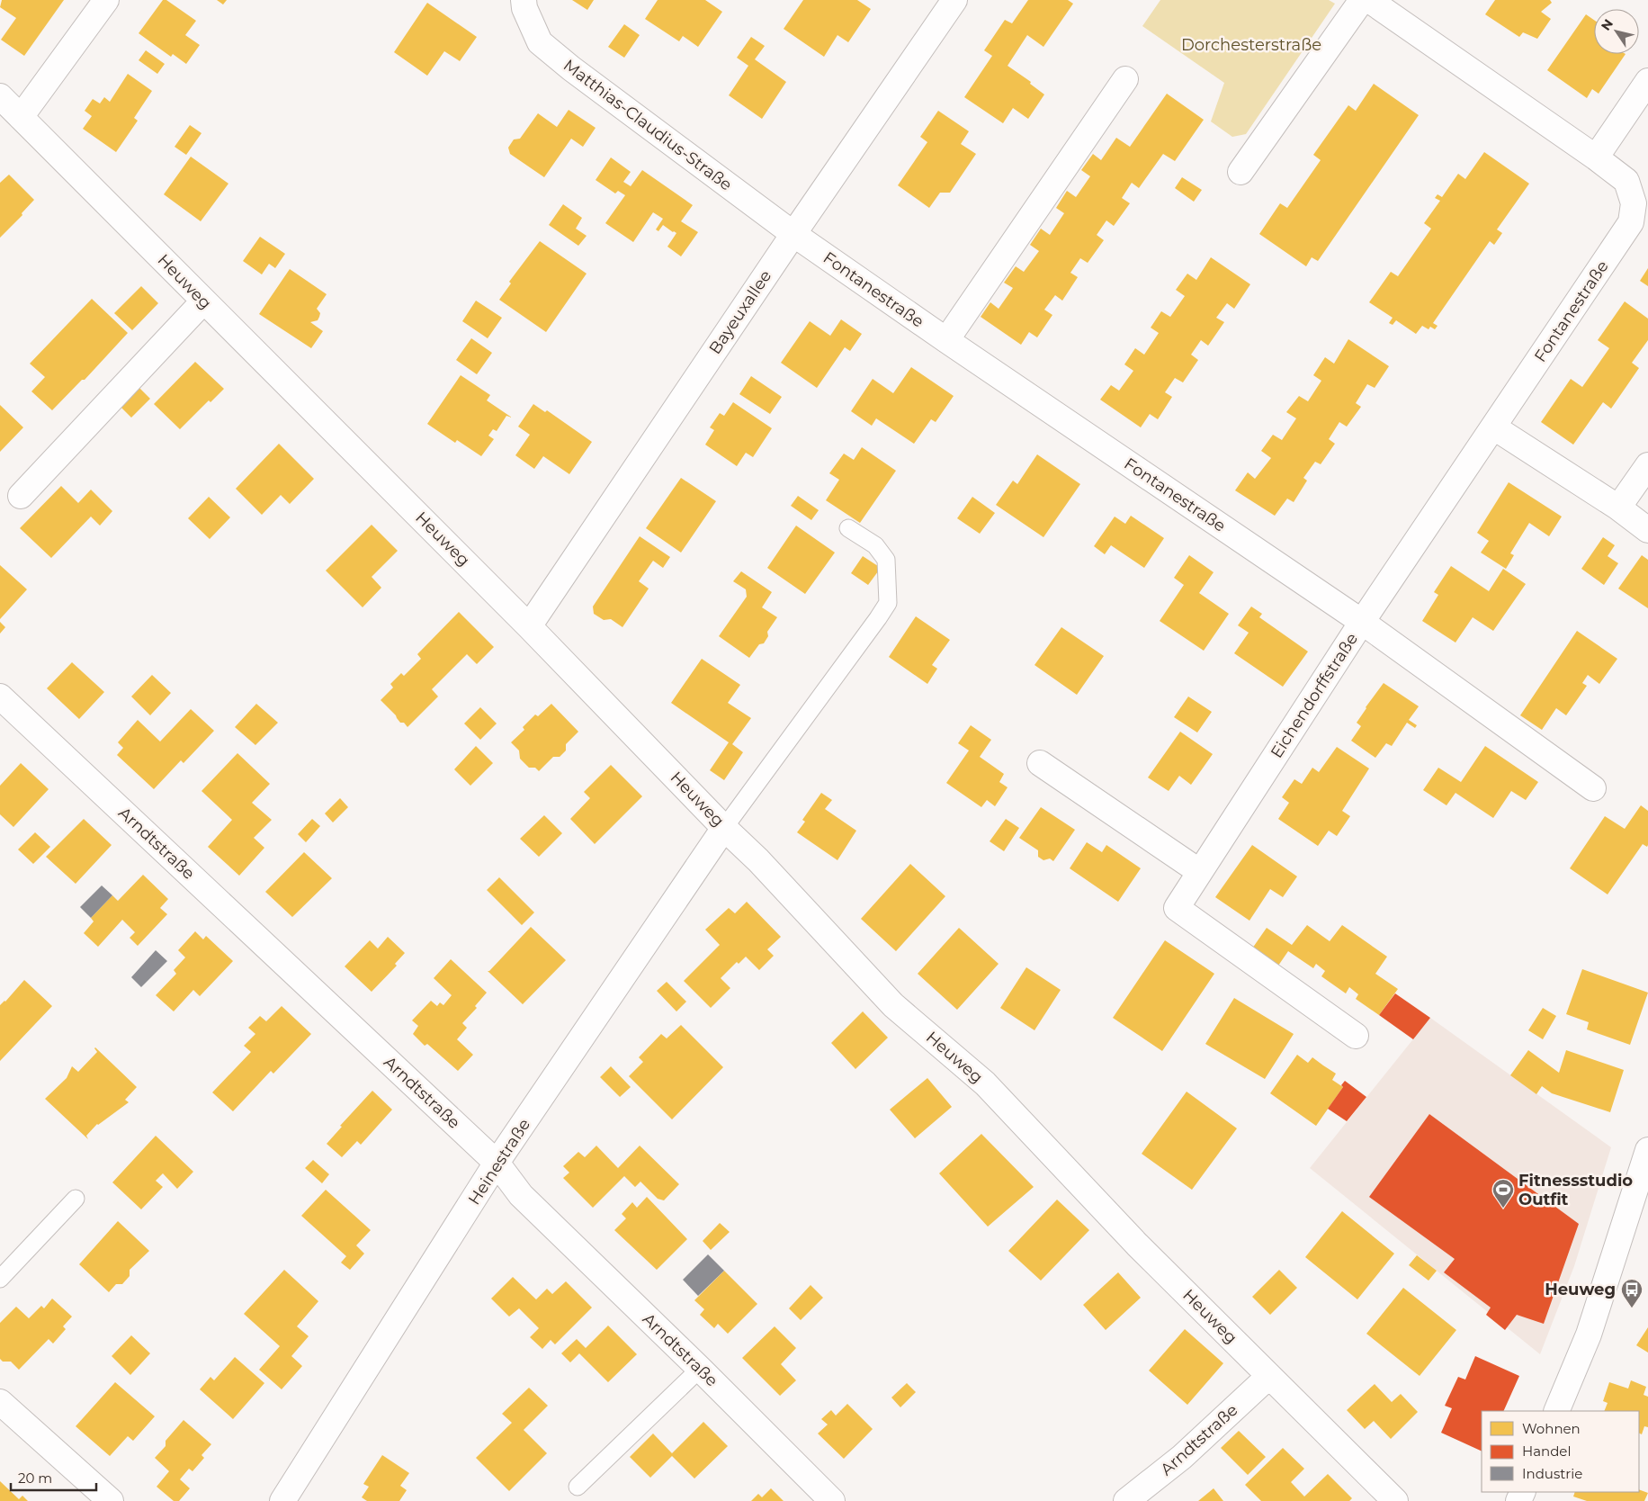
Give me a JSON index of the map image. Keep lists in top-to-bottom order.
{
  "streets": {
    "street": [
      "Matthias-Claudius-Straße",
      "Heuweg",
      "Fontanestraße",
      "Bayeuxallee",
      "Eichendorffstraße",
      "Arndtstraße",
      "Heinestraße"
    ]
  },
  "crossings": [
    ["Matthias-Claudius-Straße", "Fontanestraße"],
    ["Matthias-Claudius-Straße", "Bayeuxallee"],
    ["Heuweg", "Bayeuxallee"],
    ["Heuweg", "Arndtstraße"],
    ["Heuweg", "Heinestraße"],
    ["Fontanestraße", "Bayeuxallee"],
    ["Fontanestraße", "Eichendorffstraße"],
    ["Arndtstraße", "Heinestraße"]
  ],
  "parks": ["Dorchesterstraße"],
  "places": {
    "sports": ["Fitnessstudio Outfit"],
    "bus stop": ["Heuweg"]
  },
  "legend": ["Wohnen", "Handel", "Industrie"],
  "scale_bar": "20 m",
  "north": "top left"
}
